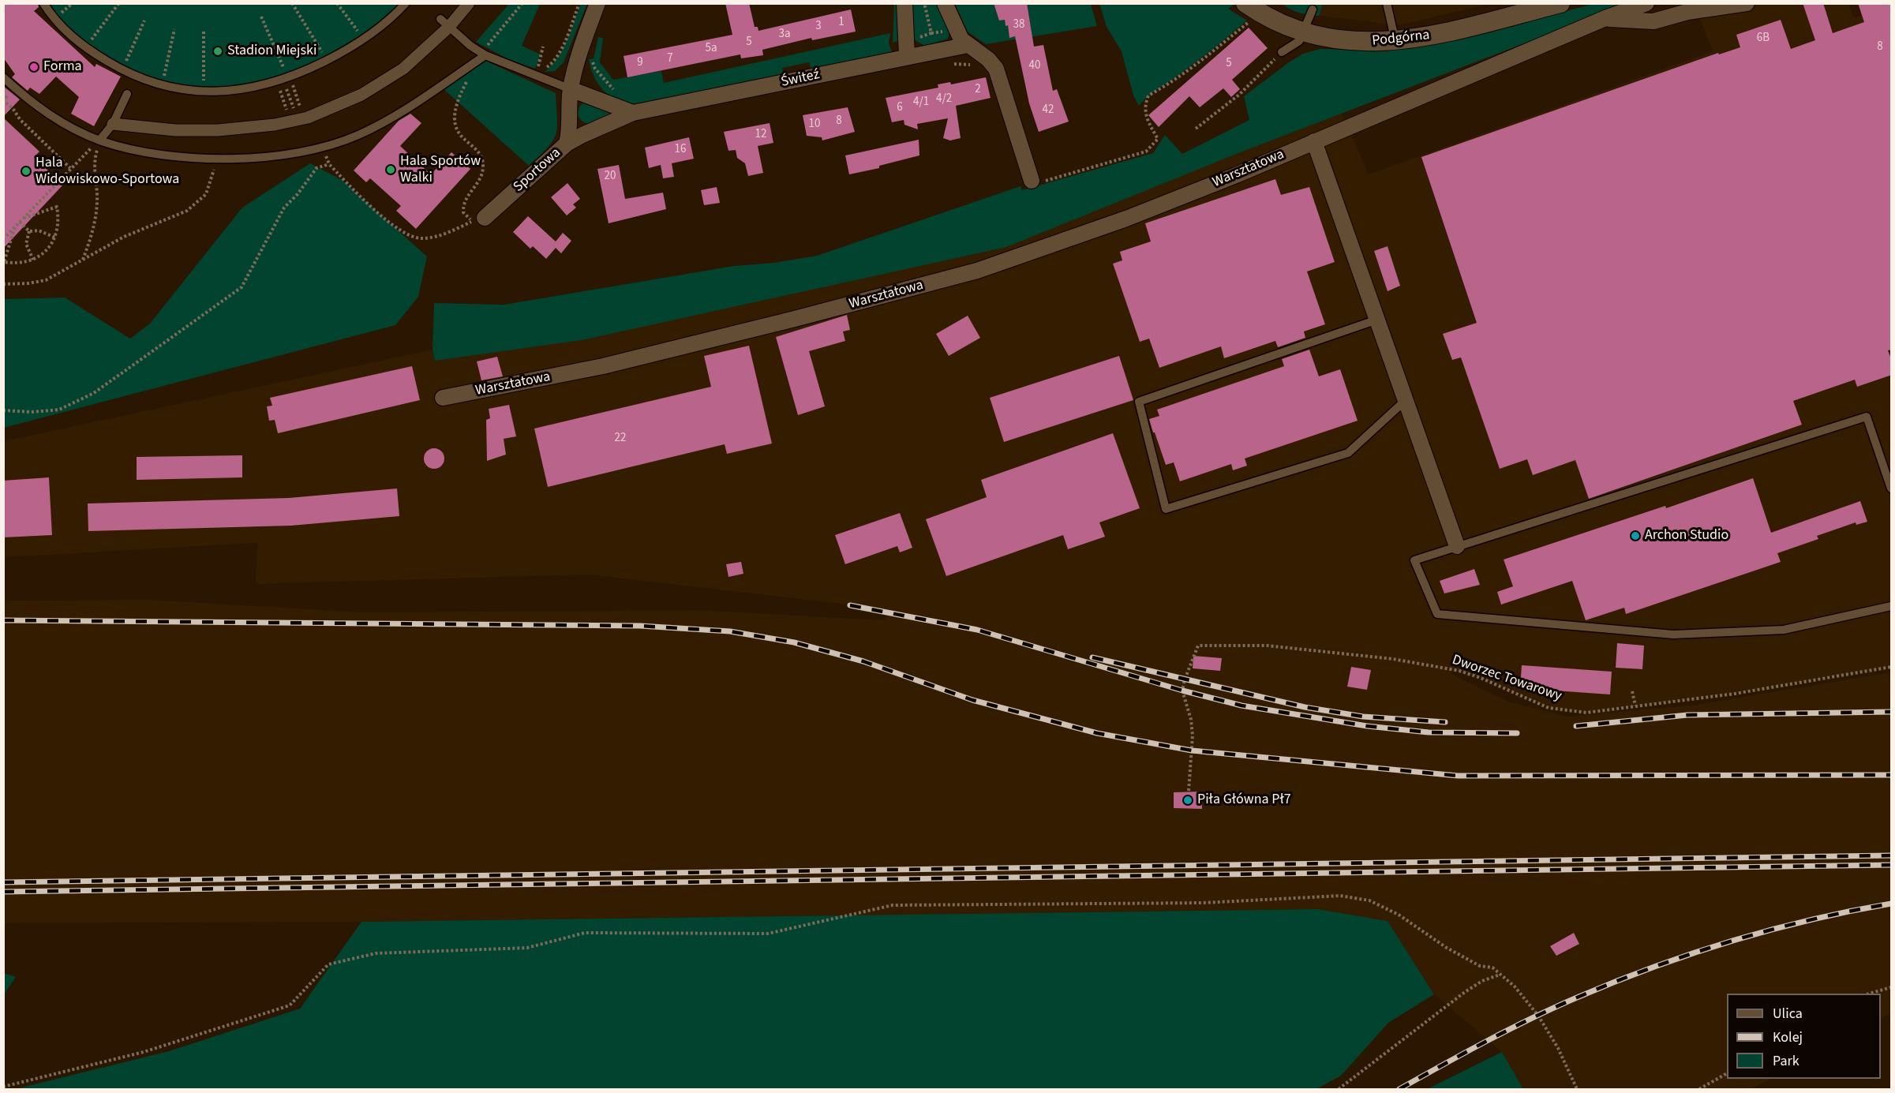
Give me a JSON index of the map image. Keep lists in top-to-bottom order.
{
  "streets": {
    "street": [
      "Podgórna",
      "Świteź",
      "Warsztatowa",
      "Sportowa"
    ],
    "path": ["Dworzec Towarowy"]
  },
  "crossings": [
    ["Świteź", "Sportowa"]
  ],
  "places": [
    "Stadion Miejski",
    "Forma",
    "Hala Sportów Walki",
    "Hala Widowiskowo-Sportowa",
    "Archon Studio",
    "Piła Główna Pł7"
  ],
  "house_numbers": [
    "1",
    "38",
    "3",
    "3a",
    "6B",
    "5",
    "8",
    "5a",
    "7",
    "9",
    "5",
    "40",
    "2",
    "4/2",
    "4/1",
    "6",
    "42",
    "8",
    "10",
    "12",
    "16",
    "20",
    "22"
  ],
  "legend": ["Ulica", "Kolej", "Park"]
}
